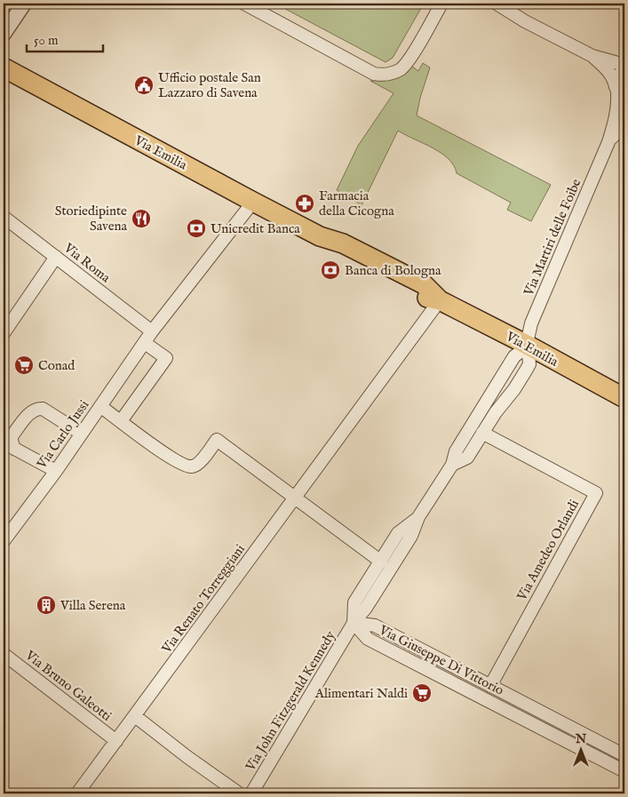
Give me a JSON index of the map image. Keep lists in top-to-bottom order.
{
  "streets": {
    "main road": ["Via Emilia"],
    "street": [
      "Via Martiri delle Foibe",
      "Via Roma",
      "Via Carlo Jussi",
      "Via Amedeo Orlandi",
      "Via Renato Torreggiani",
      "Via Giuseppe Di Vittorio",
      "Via Bruno Galeotti",
      "Via John Fitzgerald Kennedy"
    ]
  },
  "crossings": [
    ["Via Emilia", "Via Martiri delle Foibe"],
    ["Via Emilia", "Via Carlo Jussi"],
    ["Via Emilia", "Via Renato Torreggiani"],
    ["Via Emilia", "Via John Fitzgerald Kennedy"],
    ["Via Martiri delle Foibe", "Via John Fitzgerald Kennedy"],
    ["Via Roma", "Via Carlo Jussi"],
    ["Via Amedeo Orlandi", "Via Giuseppe Di Vittorio"],
    ["Via Amedeo Orlandi", "Via John Fitzgerald Kennedy"],
    ["Via Renato Torreggiani", "Via Bruno Galeotti"],
    ["Via Giuseppe Di Vittorio", "Via John Fitzgerald Kennedy"]
  ],
  "places": {
    "public building": ["Ufficio postale San Lazzaro di Savena"],
    "pharmacy": ["Farmacia della Cicogna"],
    "restaurant": ["Storiedipinte Savena"],
    "bank": ["Unicredit Banca", "Banca di Bologna"],
    "supermarket": ["Conad", "Alimentari Naldi"],
    "building": ["Villa Serena"]
  },
  "scale_bar": "50 m",
  "north": "top"
}
